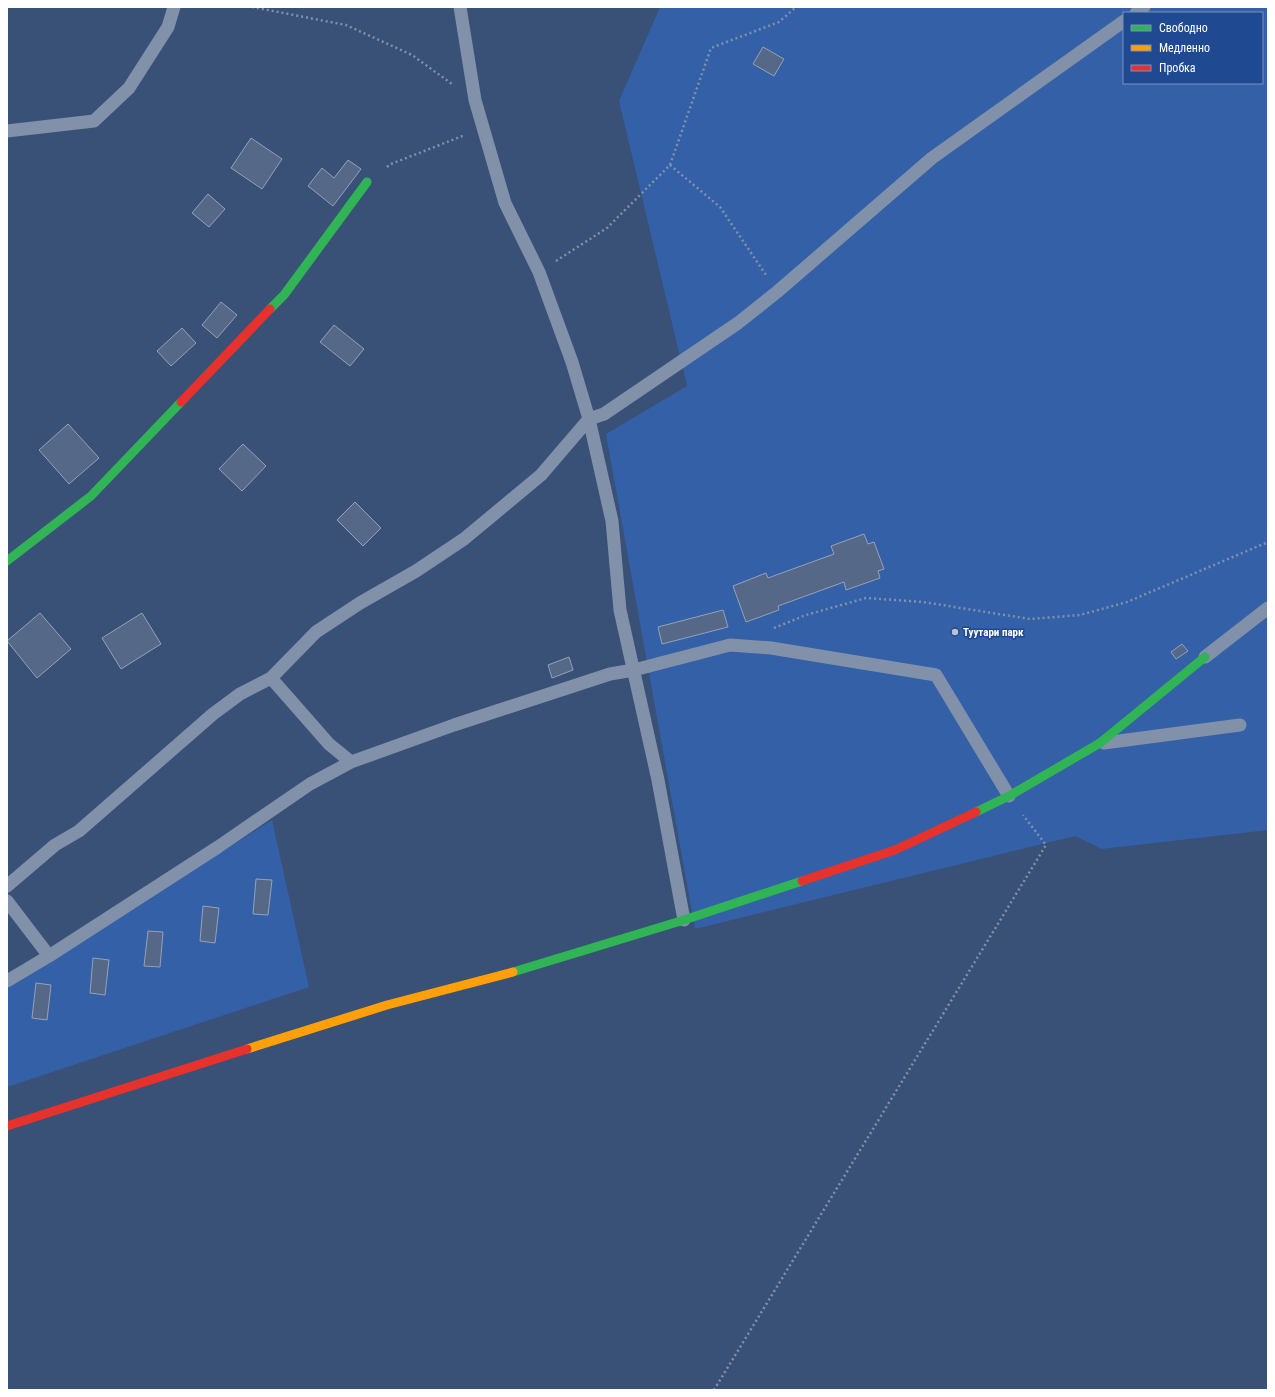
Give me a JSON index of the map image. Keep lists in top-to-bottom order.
{
  "places": ["Туутари парк"],
  "legend": ["Свободно", "Медленно", "Пробка"]
}
